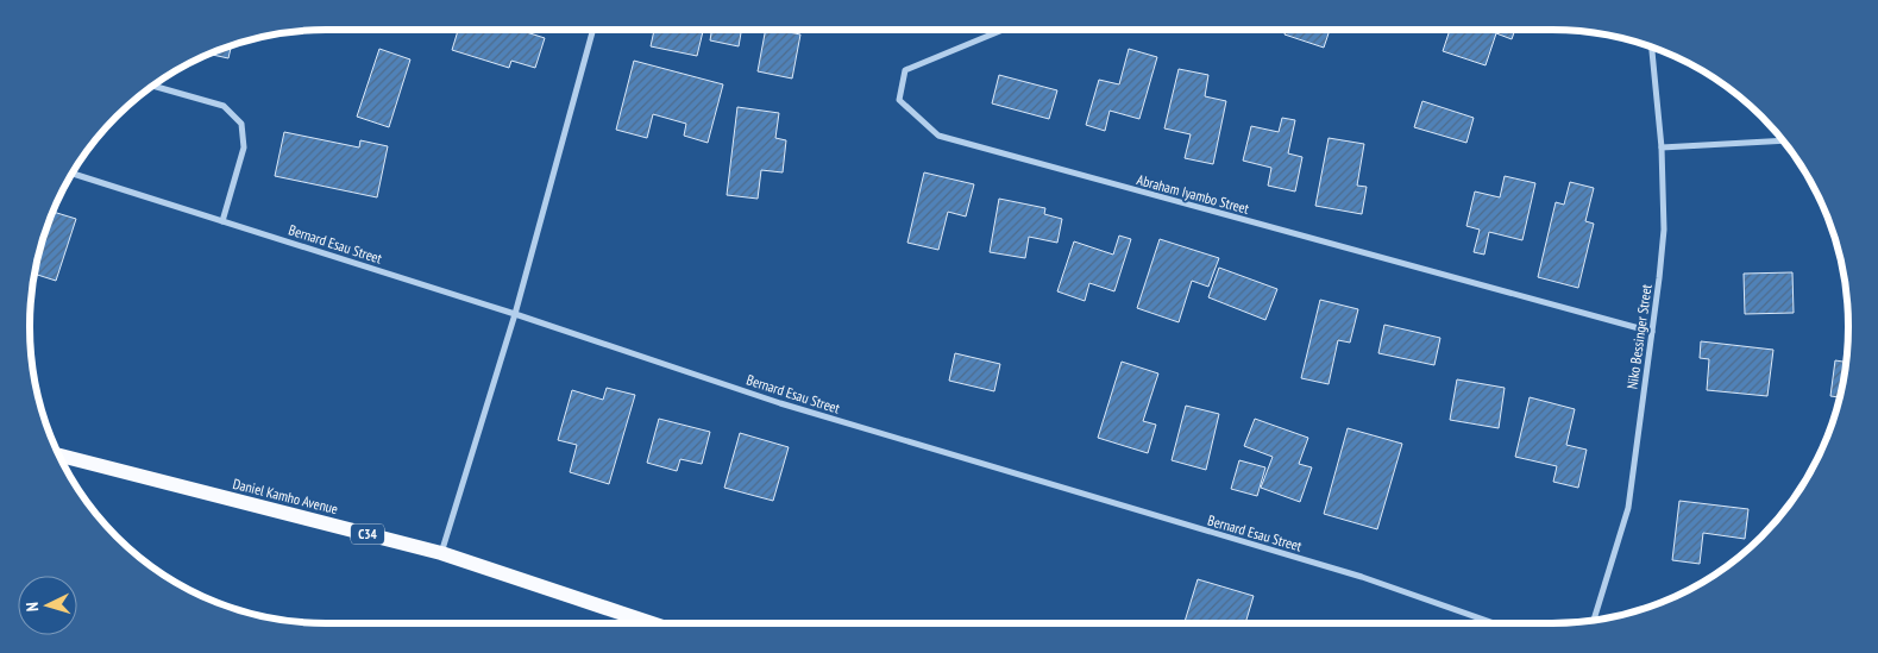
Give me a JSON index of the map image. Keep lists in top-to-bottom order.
{
  "streets": {
    "main road": ["Daniel Kamho Avenue", "C34"],
    "street": ["Abraham Iyambo Street", "Bernard Esau Street", "Niko Bessinger Street"]
  },
  "crossings": [
    ["Abraham Iyambo Street", "Niko Bessinger Street"]
  ],
  "north": "left"
}
